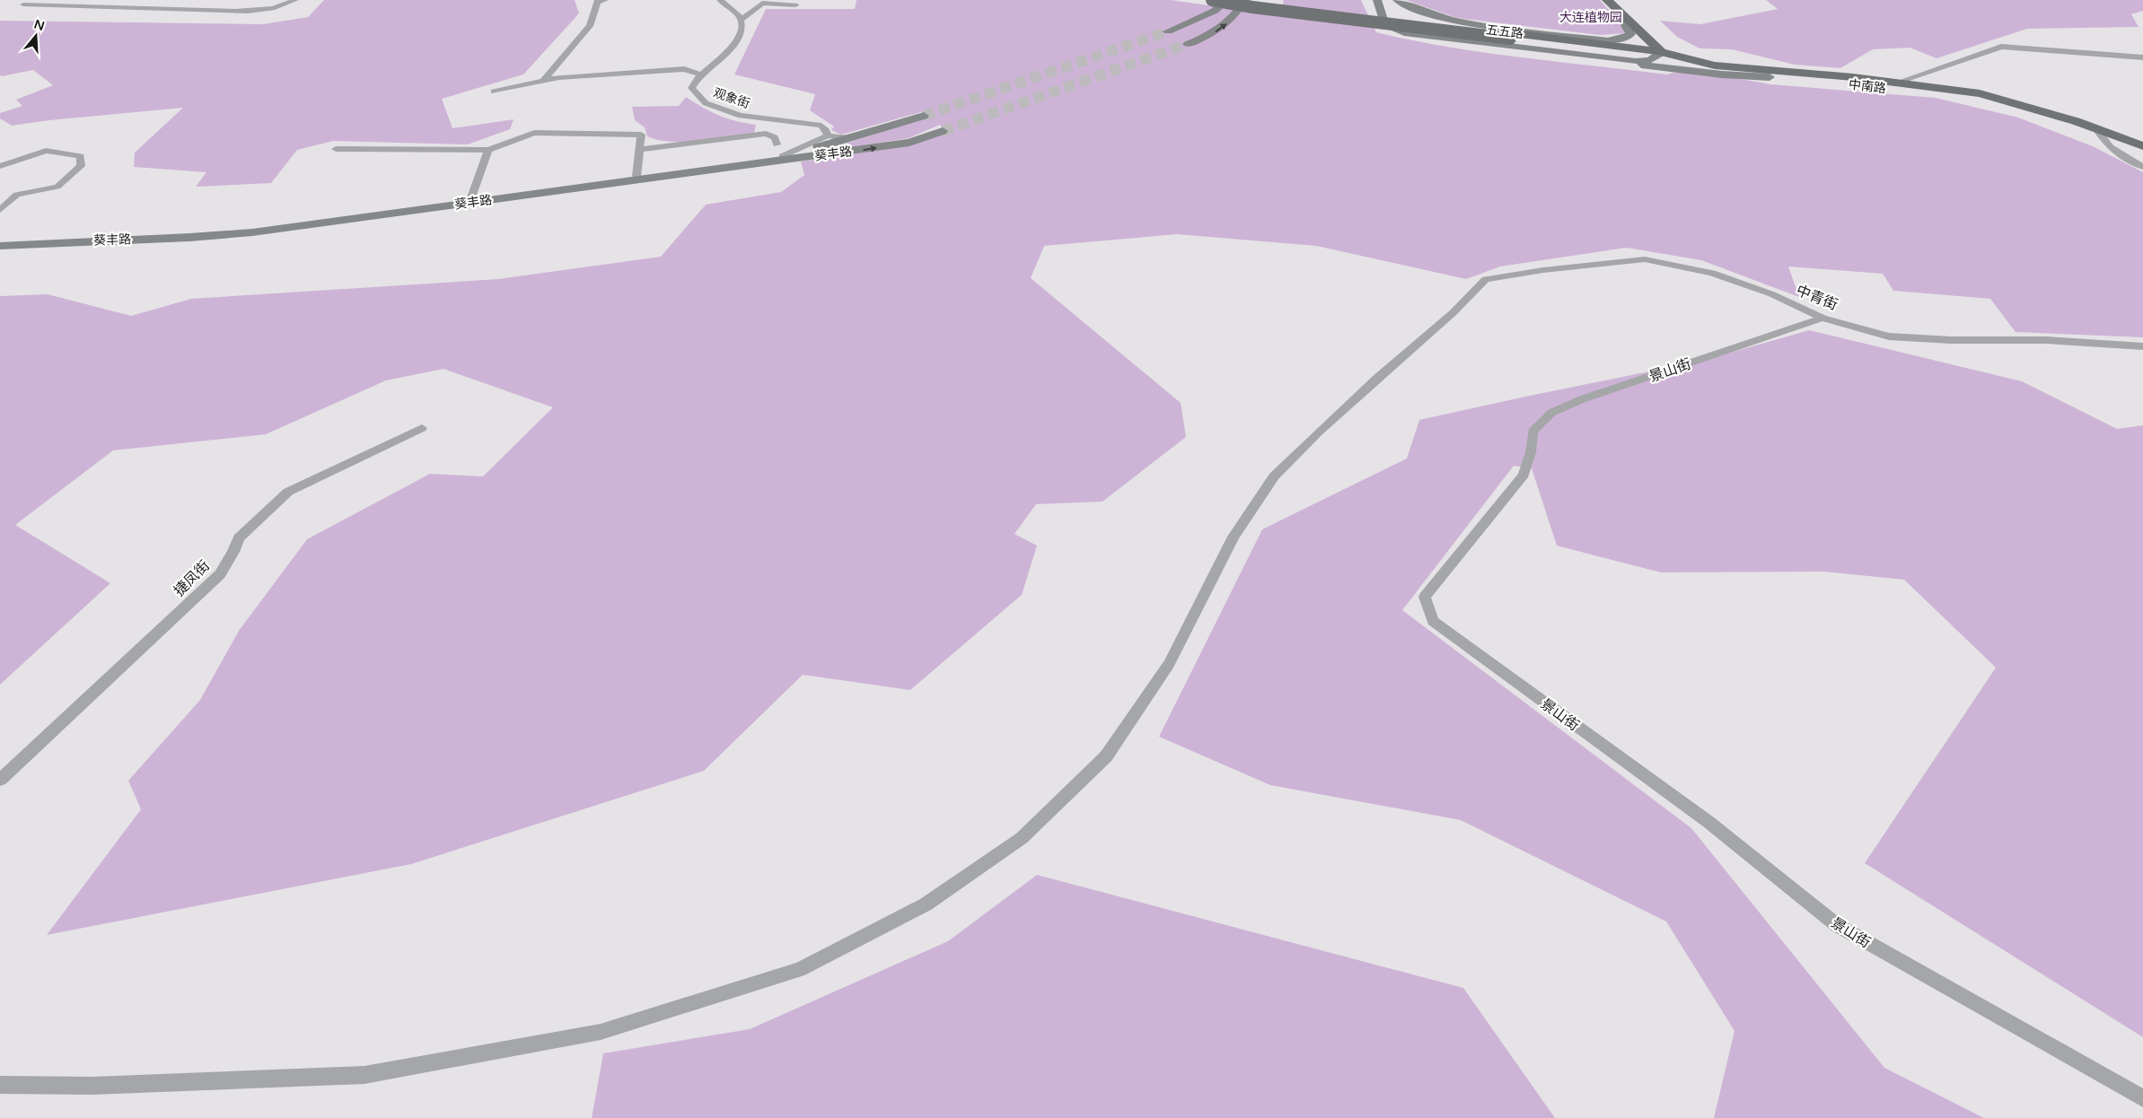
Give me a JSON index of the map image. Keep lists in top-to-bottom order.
{
  "streets": {
    "main road": ["五五路", "中南路", "葵丰路"],
    "street": [
      "观象街",
      "中青街",
      "景山街",
      "捷凤街"
    ]
  },
  "crossings": [
    ["五五路", "中南路"],
    ["中青街", "景山街"]
  ],
  "parks": ["大连植物园"],
  "north": "top"
}
